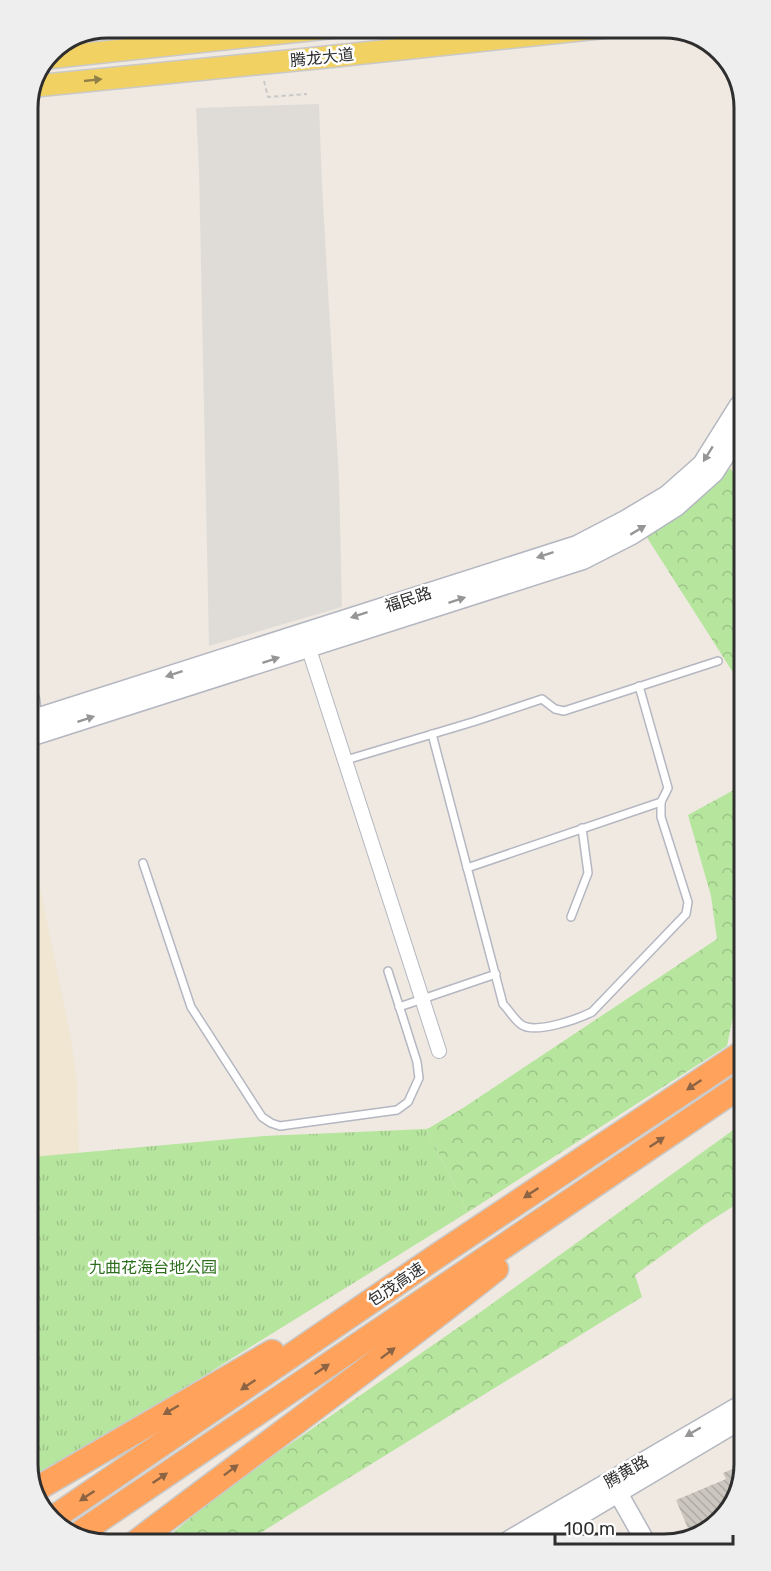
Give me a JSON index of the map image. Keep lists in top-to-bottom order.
{
  "streets": {
    "highway": ["包茂高速"],
    "main road": ["腾龙大道", "福民路", "腾黄路"]
  },
  "parks": ["九曲花海台地公园"],
  "scale_bar": "100 m"
}
